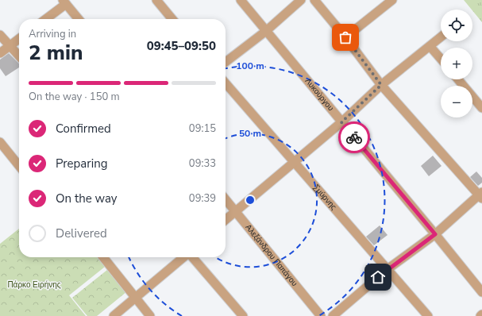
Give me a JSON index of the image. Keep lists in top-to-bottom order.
{
  "streets": {
    "street": ["Λυκούργου", "Σμύρνης", "Αλεξάνδρου Παπάγου"]
  },
  "parks": ["Πάρκο Ειρήνης"],
  "page": {
    "map_buttons": ["+", "−"],
    "heading": ["2 min", "Arriving in", "09:45–09:50"],
    "bar": "On the way · 150 m",
    "list": [
      ["Confirmed", "09:15"],
      ["Preparing", "09:33"],
      ["On the way", "09:39"],
      "Delivered"
    ]
  },
  "rings": ["100 m", "50 m"]
}
